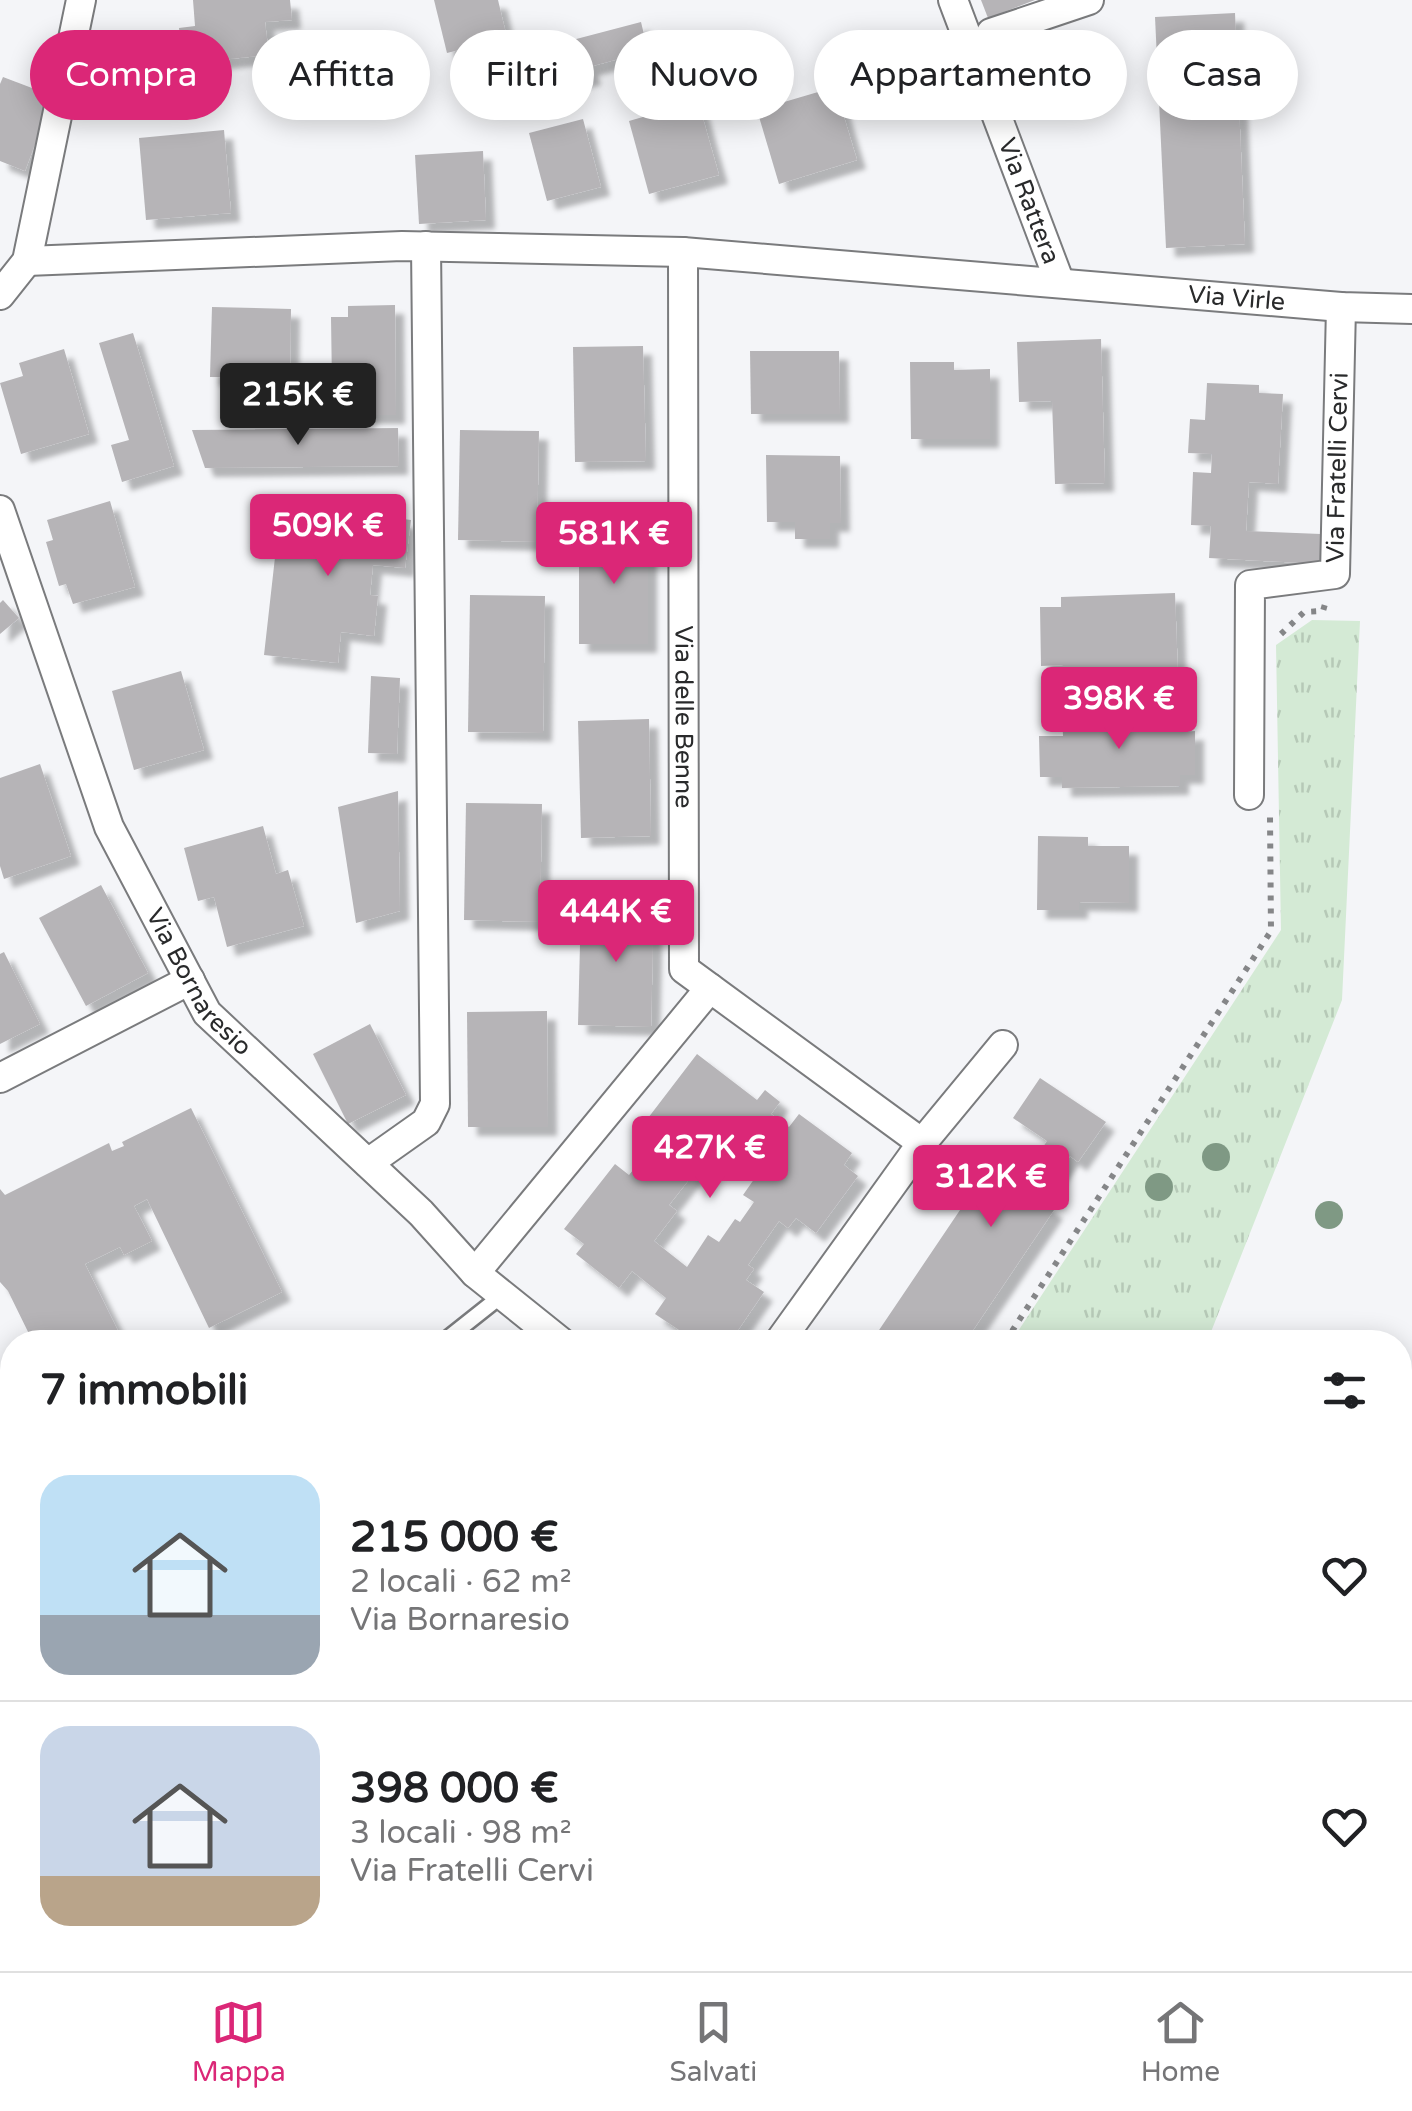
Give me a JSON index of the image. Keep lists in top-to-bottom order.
{
  "streets": {
    "street": [
      "Via Rattera",
      "Via Virle",
      "Via Fratelli Cervi",
      "Via delle Benne",
      "Via Bornaresio"
    ]
  },
  "crossings": [
    ["Via Rattera", "Via Virle"],
    ["Via Virle", "Via Fratelli Cervi"],
    ["Via Virle", "Via delle Benne"]
  ],
  "page": {
    "chip": [
      "Compra",
      "Affitta",
      "Filtri",
      "Nuovo",
      "Appartamento",
      "Casa"
    ],
    "price": [
      "215K €",
      "509K €",
      "581K €",
      "398K €",
      "444K €",
      "427K €",
      "312K €"
    ],
    "heading": "7 immobili",
    "list": [
      {
        "name": "215 000 €",
        "note": "2 locali · 62 m² · Via Bornaresio"
      },
      {
        "name": "398 000 €",
        "note": "3 locali · 98 m² · Via Fratelli Cervi"
      }
    ],
    "tabs": ["Mappa", "Salvati", "Home"]
  }
}
